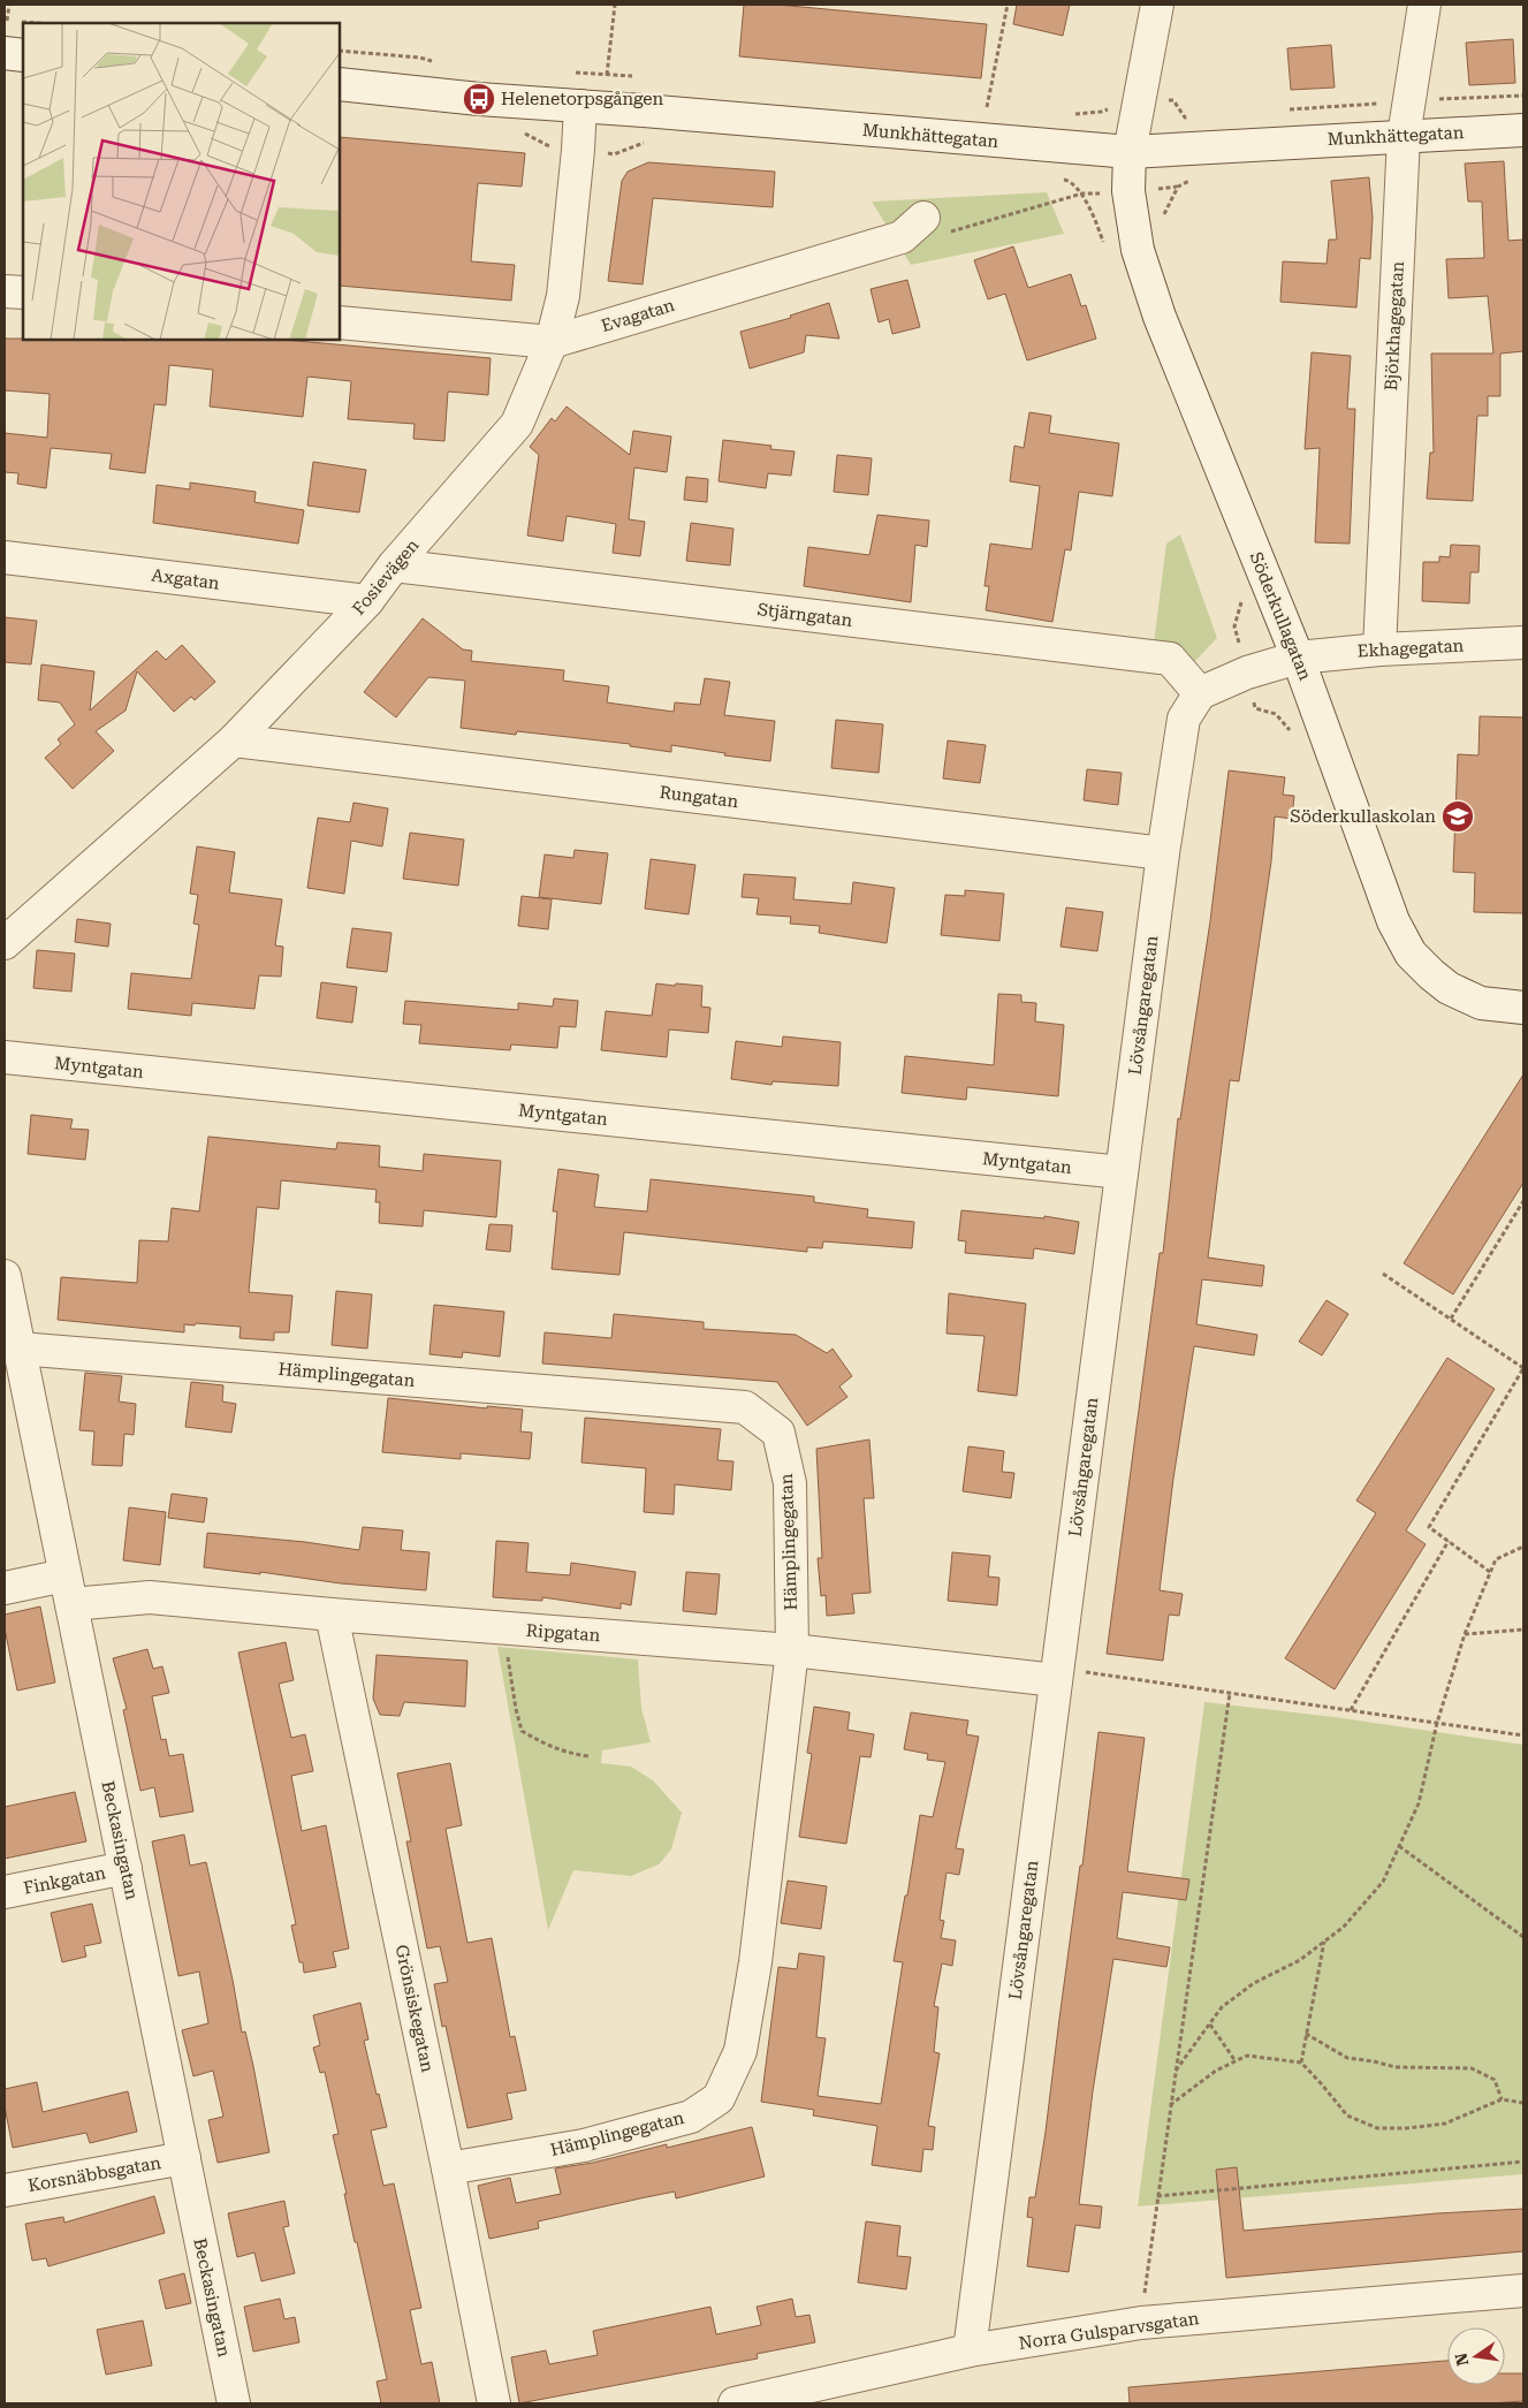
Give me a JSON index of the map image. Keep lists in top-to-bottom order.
{
  "streets": {
    "street": [
      "Munkhättegatan",
      "Evagatan",
      "Björkhagegatan",
      "Fosievägen",
      "Axgatan",
      "Stjärngatan",
      "Söderkullagatan",
      "Ekhagegatan",
      "Rungatan",
      "Lövsångaregatan",
      "Myntgatan",
      "Hämplingegatan",
      "Ripgatan",
      "Beckasingatan",
      "Finkgatan",
      "Grönsiskegatan",
      "Korsnäbbsgatan",
      "Norra Gulsparvsgatan"
    ]
  },
  "crossings": [
    ["Munkhättegatan", "Björkhagegatan"],
    ["Munkhättegatan", "Fosievägen"],
    ["Munkhättegatan", "Söderkullagatan"],
    ["Evagatan", "Fosievägen"],
    ["Björkhagegatan", "Ekhagegatan"],
    ["Fosievägen", "Axgatan"],
    ["Fosievägen", "Stjärngatan"],
    ["Fosievägen", "Rungatan"],
    ["Stjärngatan", "Lövsångaregatan"],
    ["Söderkullagatan", "Ekhagegatan"],
    ["Rungatan", "Lövsångaregatan"],
    ["Lövsångaregatan", "Myntgatan"],
    ["Lövsångaregatan", "Ripgatan"],
    ["Lövsångaregatan", "Norra Gulsparvsgatan"],
    ["Hämplingegatan", "Ripgatan"],
    ["Hämplingegatan", "Beckasingatan"],
    ["Hämplingegatan", "Grönsiskegatan"],
    ["Ripgatan", "Beckasingatan"],
    ["Ripgatan", "Grönsiskegatan"],
    ["Beckasingatan", "Finkgatan"],
    ["Beckasingatan", "Korsnäbbsgatan"]
  ],
  "places": {
    "bus stop": ["Helenetorpsgången"],
    "school or university": ["Söderkullaskolan"]
  },
  "north": "left"
}
